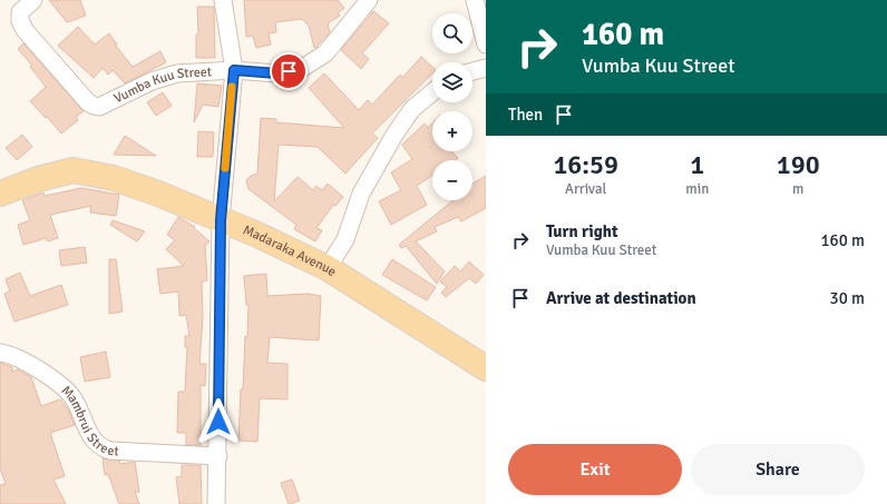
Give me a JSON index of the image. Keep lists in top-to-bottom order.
{
  "streets": {
    "main road": ["Madaraka Avenue"],
    "street": ["Vumba Kuu Street", "Mambrui Street"]
  },
  "page": {
    "turn": ["160 m", "Vumba Kuu Street"],
    "map_buttons": ["+", "−"],
    "then": "Then",
    "eta": [
      "16:59",
      "Arrival",
      "1",
      "min",
      "190",
      "m"
    ],
    "list": [
      {
        "name": "Turn right",
        "note": "Vumba Kuu Street",
        "value": "160 m"
      },
      {
        "name": "Arrive at destination",
        "value": "30 m"
      }
    ],
    "buttons": ["Exit", "Share"]
  }
}
